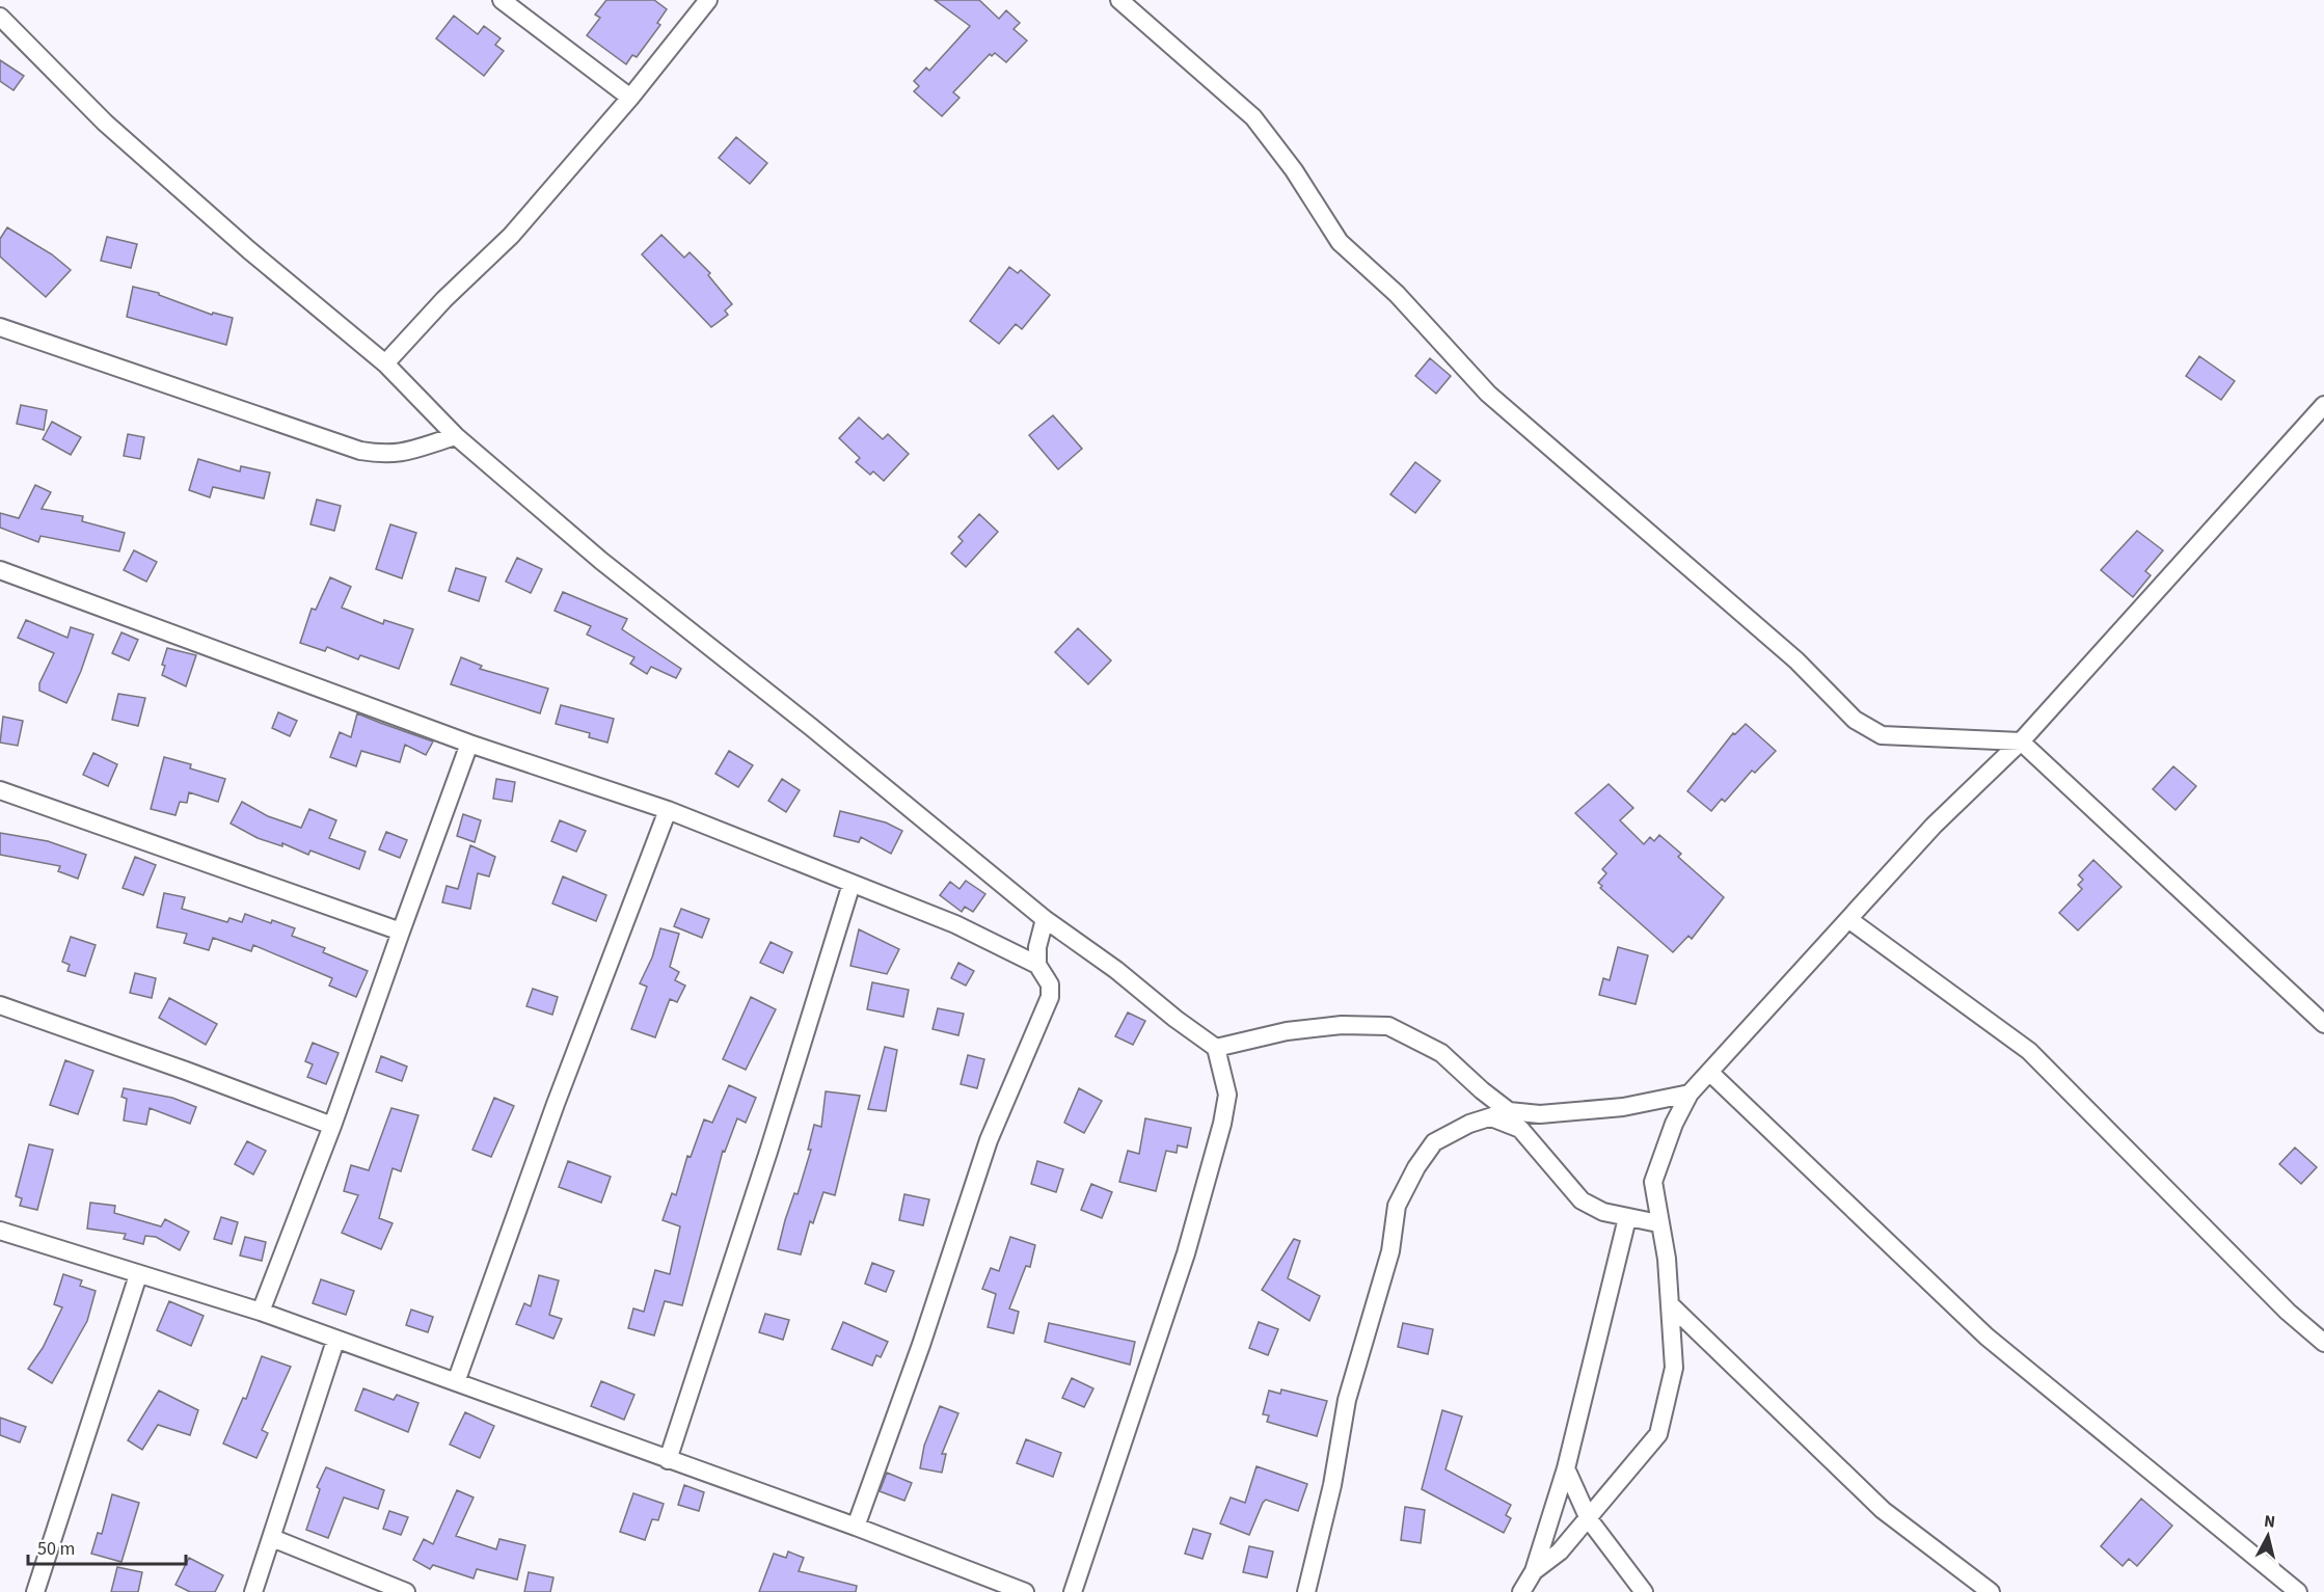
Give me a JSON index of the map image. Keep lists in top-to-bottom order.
{
  "scale_bar": "50 m",
  "north": "top"
}
